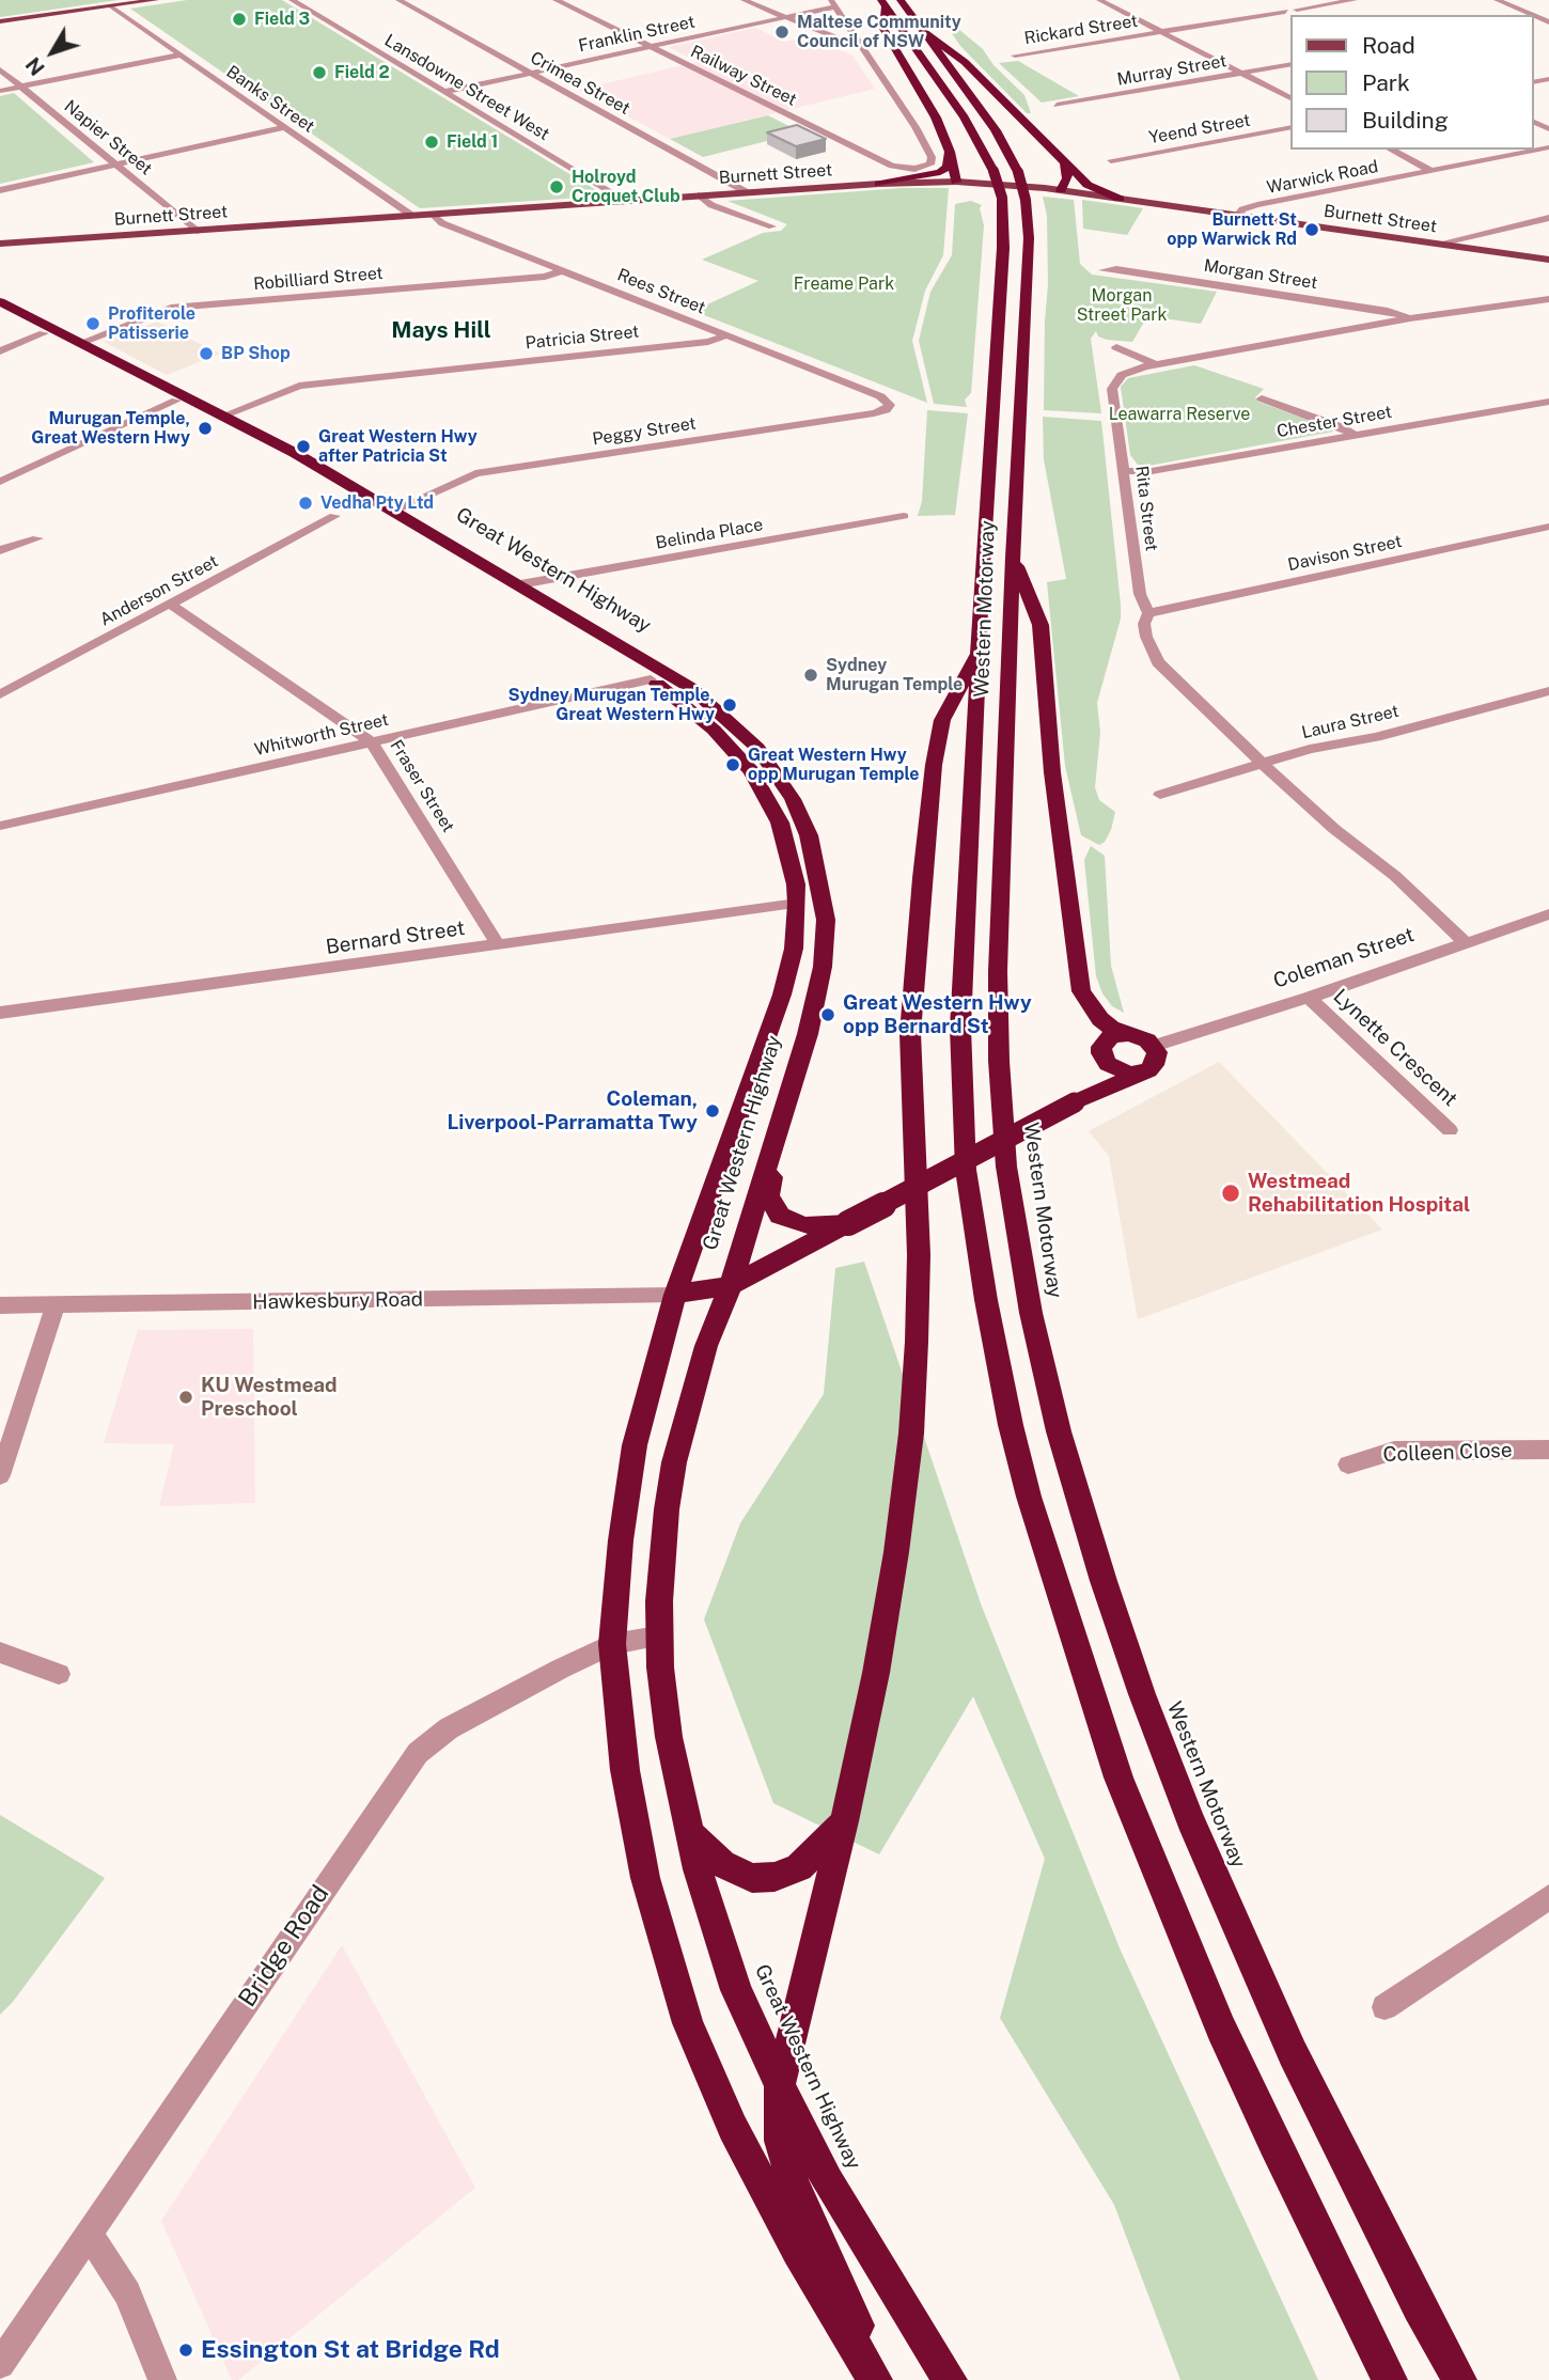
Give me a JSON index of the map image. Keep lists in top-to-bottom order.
{
  "streets": {
    "highway": ["Great Western Highway", "Western Motorway"],
    "main road": ["Burnett Street"],
    "street": [
      "Rickard Street",
      "Franklin Street",
      "Murray Street",
      "Railway Street",
      "Crimea Street",
      "Lansdowne Street West",
      "Banks Street",
      "Yeend Street",
      "Napier Street",
      "Warwick Road",
      "Morgan Street",
      "Robilliard Street",
      "Rees Street",
      "Patricia Street",
      "Chester Street",
      "Peggy Street",
      "Rita Street",
      "Belinda Place",
      "Davison Street",
      "Anderson Street",
      "Laura Street",
      "Whitworth Street",
      "Fraser Street",
      "Bernard Street",
      "Coleman Street",
      "Lynette Crescent",
      "Hawkesbury Road",
      "Colleen Close",
      "Bridge Road"
    ]
  },
  "crossings": [
    ["Franklin Street", "Railway Street"],
    ["Franklin Street", "Crimea Street"],
    ["Franklin Street", "Lansdowne Street West"],
    ["Crimea Street", "Burnett Street"],
    ["Lansdowne Street West", "Burnett Street"],
    ["Banks Street", "Burnett Street"],
    ["Napier Street", "Burnett Street"],
    ["Burnett Street", "Warwick Road"],
    ["Burnett Street", "Rees Street"],
    ["Morgan Street", "Rita Street"],
    ["Robilliard Street", "Rees Street"],
    ["Robilliard Street", "Great Western Highway"],
    ["Rees Street", "Patricia Street"],
    ["Rees Street", "Peggy Street"],
    ["Patricia Street", "Great Western Highway"],
    ["Chester Street", "Rita Street"],
    ["Peggy Street", "Great Western Highway"],
    ["Rita Street", "Davison Street"],
    ["Rita Street", "Laura Street"],
    ["Rita Street", "Coleman Street"],
    ["Belinda Place", "Great Western Highway"],
    ["Great Western Highway", "Whitworth Street"],
    ["Great Western Highway", "Bernard Street"],
    ["Great Western Highway", "Hawkesbury Road"],
    ["Great Western Highway", "Bridge Road"],
    ["Anderson Street", "Fraser Street"],
    ["Whitworth Street", "Fraser Street"],
    ["Fraser Street", "Bernard Street"],
    ["Coleman Street", "Lynette Crescent"]
  ],
  "districts": ["Mays Hill"],
  "parks": ["Freame Park", "Morgan Street Park", "Leawarra Reserve"],
  "places": [
    "Field 3",
    "Maltese Community Council of NSW",
    "Field 2",
    "Field 1",
    "Holroyd Croquet Club",
    "Burnett St opp Warwick Rd",
    "Profiterole Patisserie",
    "BP Shop",
    "Murugan Temple, Great Western Hwy",
    "Great Western Hwy after Patricia St",
    "Vedha Pty Ltd",
    "Sydney Murugan Temple",
    "Sydney Murugan Temple, Great Western Hwy",
    "Great Western Hwy opp Murugan Temple",
    "Great Western Hwy opp Bernard St",
    "Coleman, Liverpool-Parramatta Twy",
    "Westmead Rehabilitation Hospital",
    "KU Westmead Preschool",
    "Essington St at Bridge Rd"
  ],
  "legend": ["Road", "Park", "Building"],
  "north": "bottom left"
}
